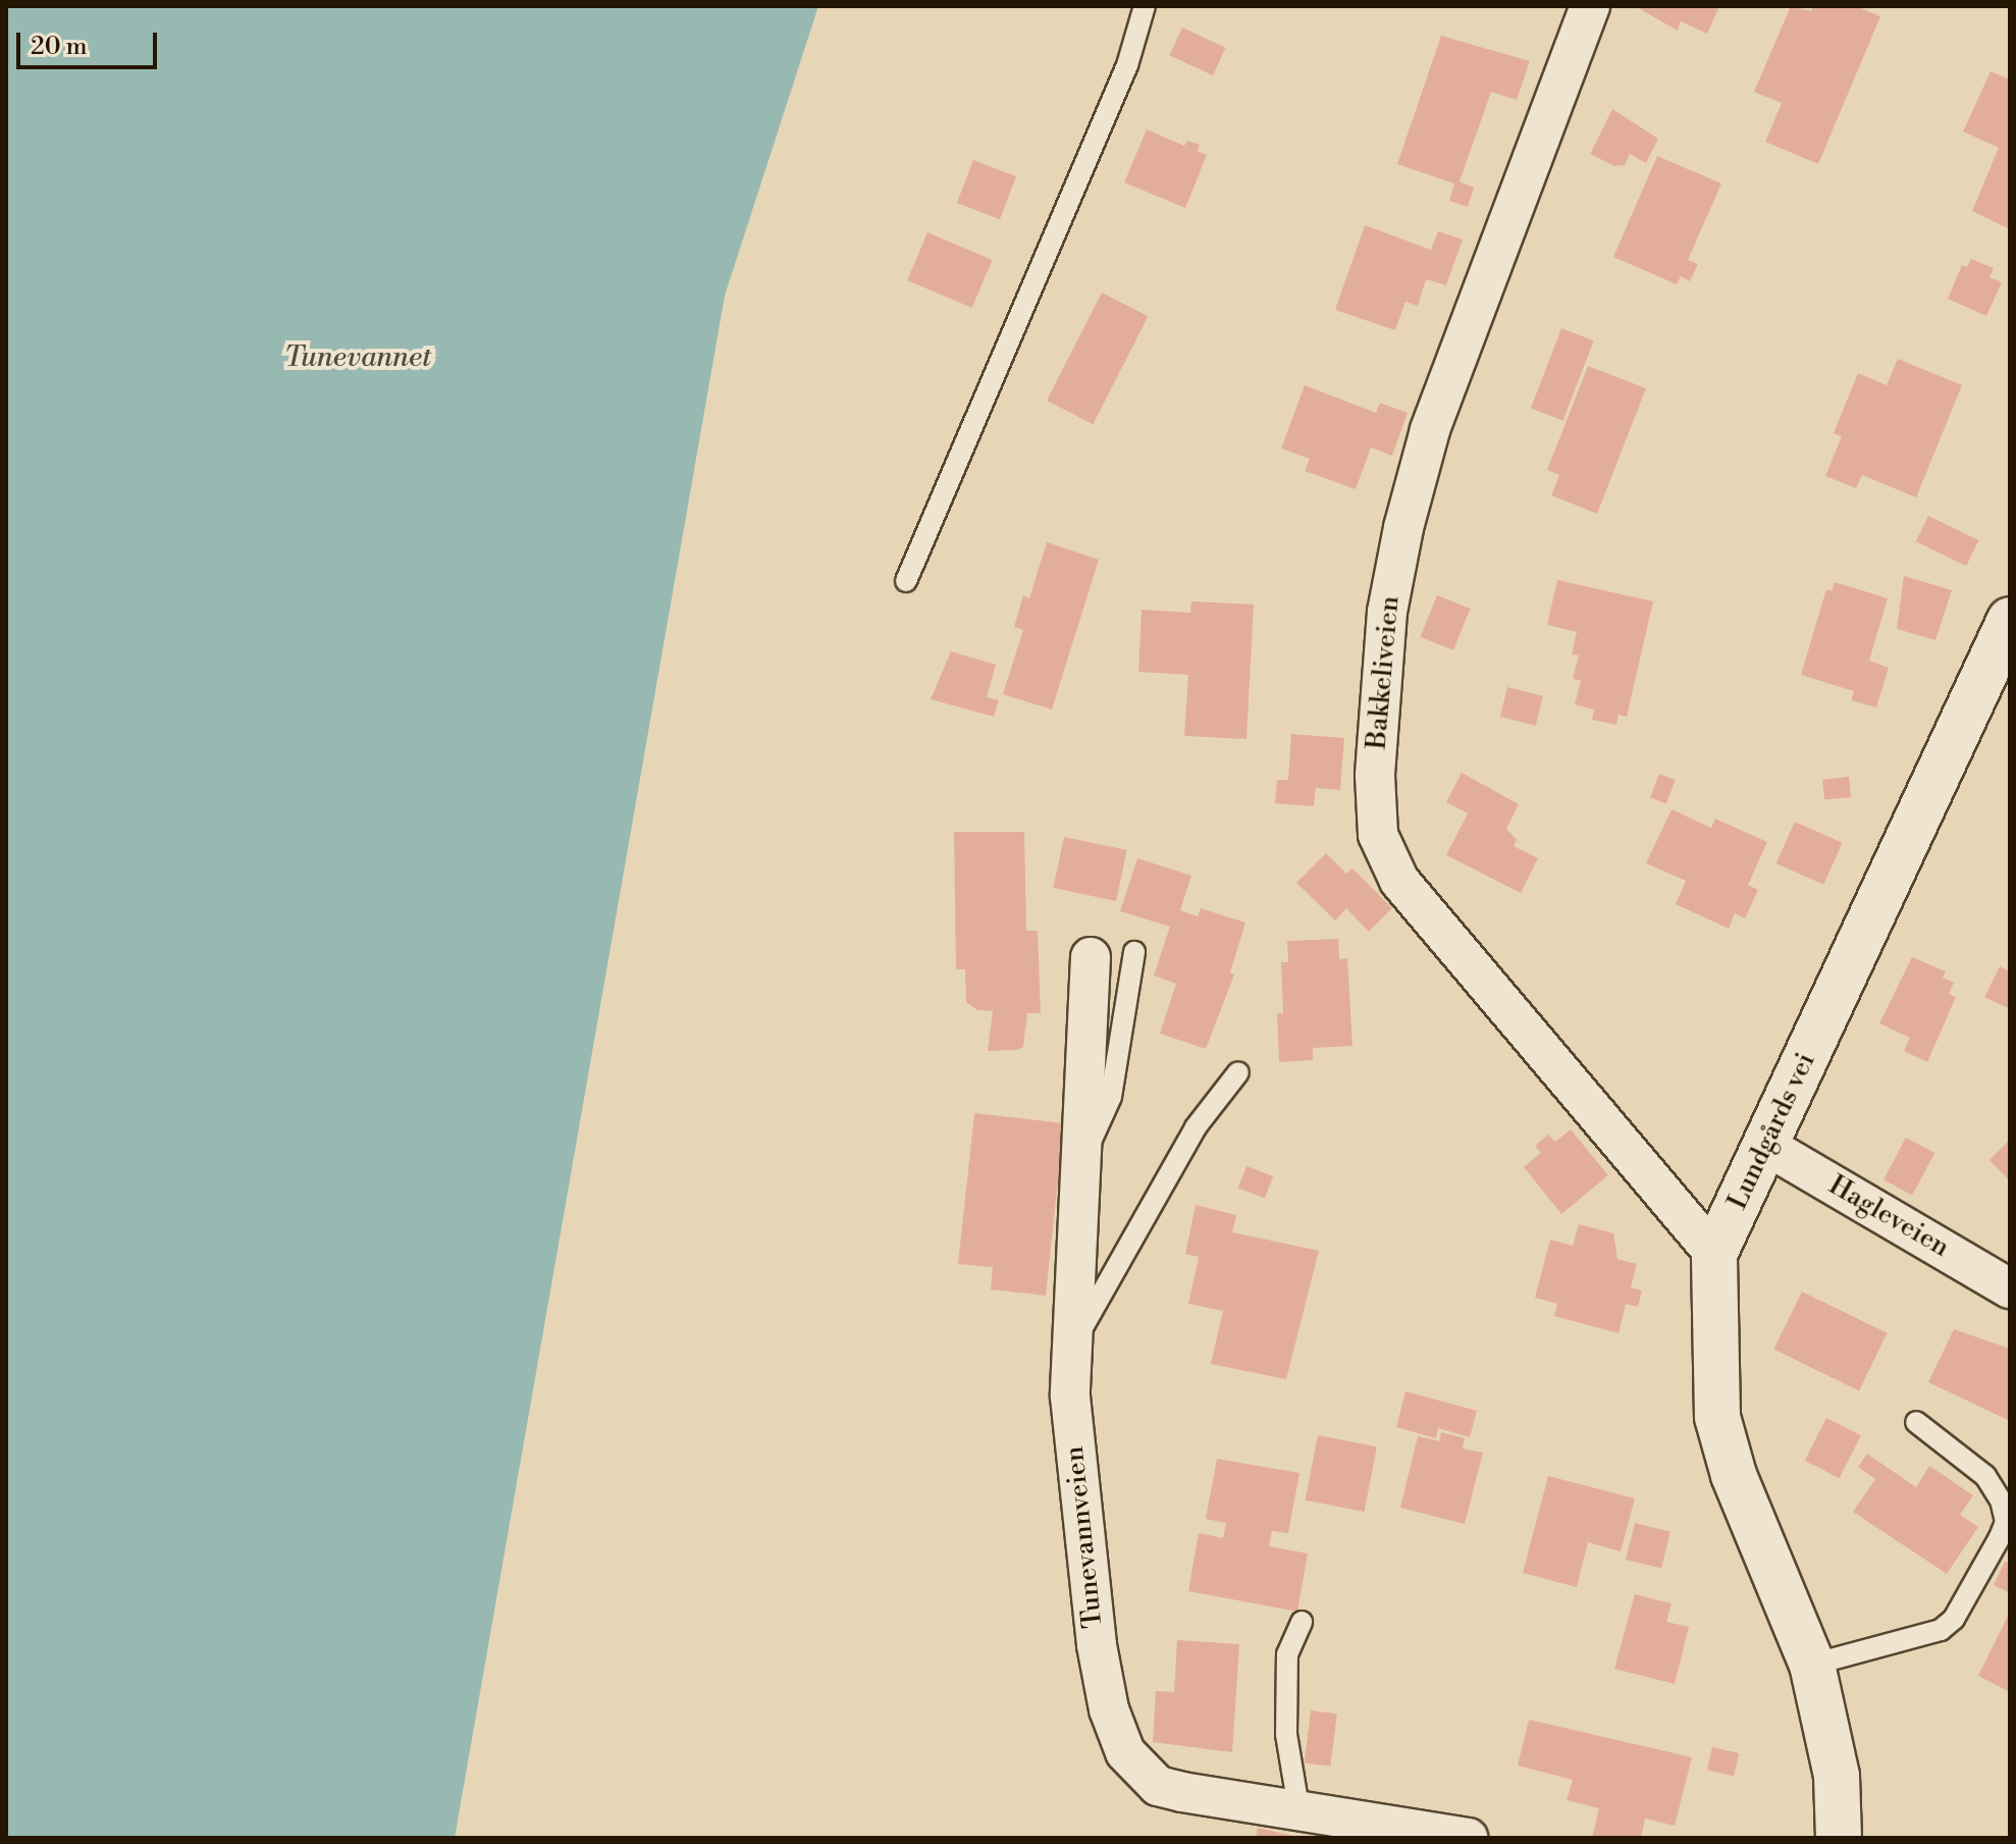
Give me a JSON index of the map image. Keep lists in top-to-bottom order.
{
  "streets": {
    "street": [
      "Bakkeliveien",
      "Lundgårds vei",
      "Hagleveien",
      "Tunevannveien"
    ]
  },
  "crossings": [
    ["Bakkeliveien", "Lundgårds vei"],
    ["Lundgårds vei", "Hagleveien"]
  ],
  "water": ["Tunevannet"],
  "scale_bar": "20 m"
}
